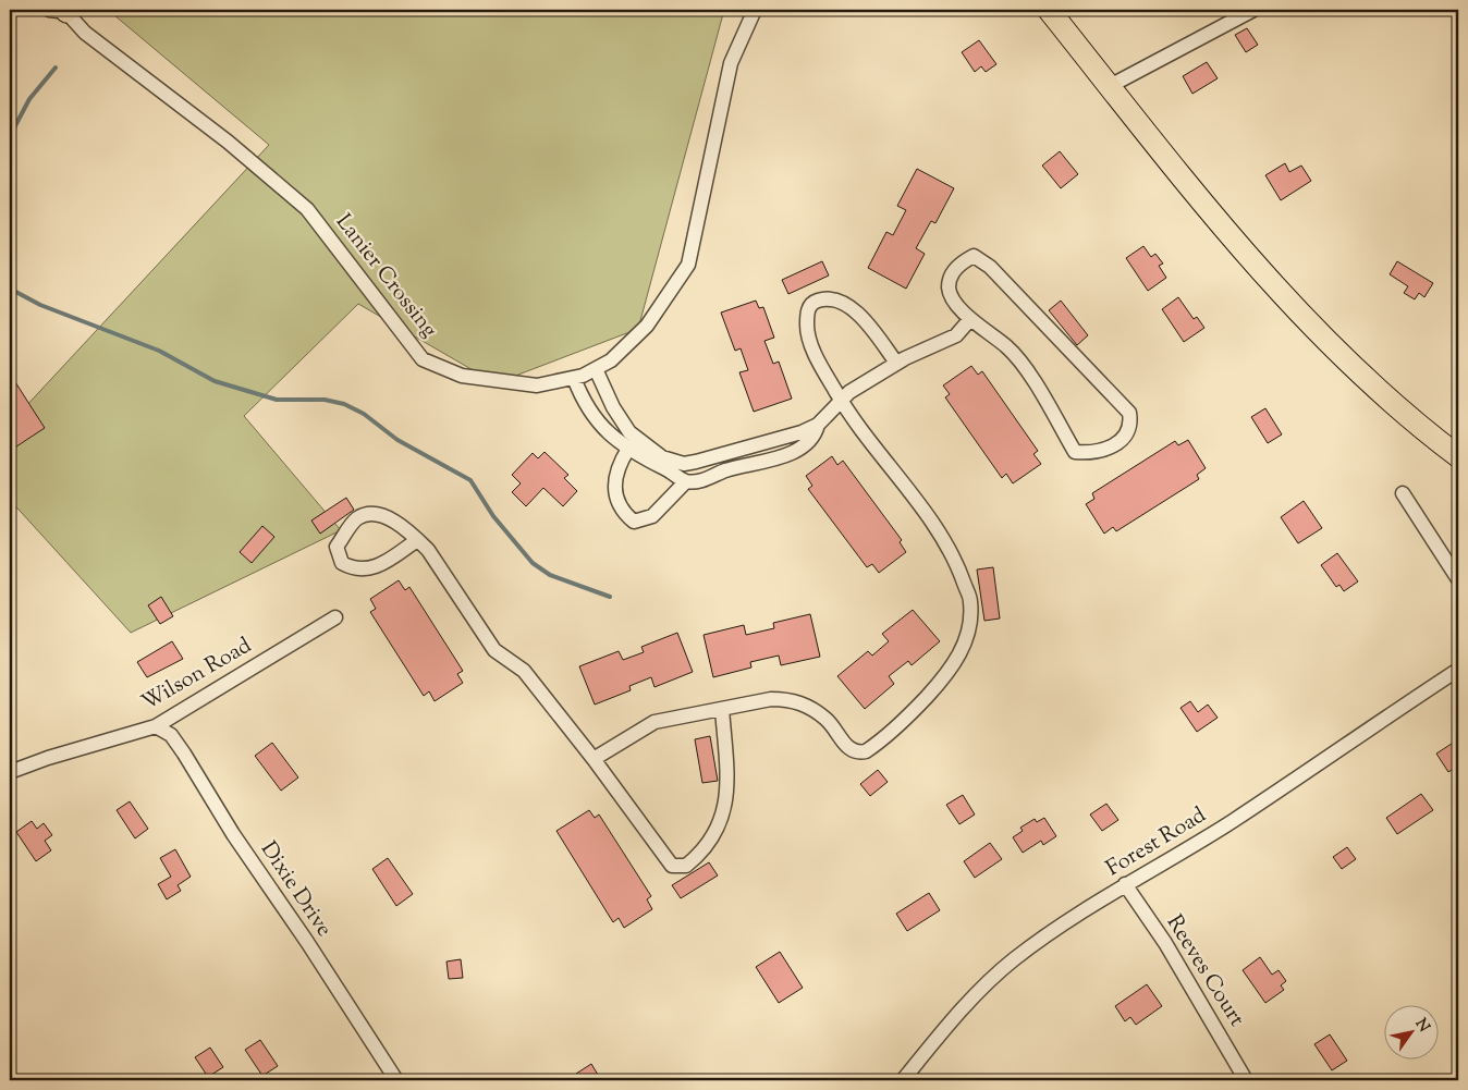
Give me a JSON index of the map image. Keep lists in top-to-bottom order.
{
  "streets": {
    "street": [
      "Lanier Crossing",
      "Wilson Road",
      "Forest Road",
      "Dixie Drive",
      "Reeves Court"
    ]
  },
  "crossings": [
    ["Wilson Road", "Dixie Drive"],
    ["Forest Road", "Reeves Court"]
  ],
  "north": "top right"
}
